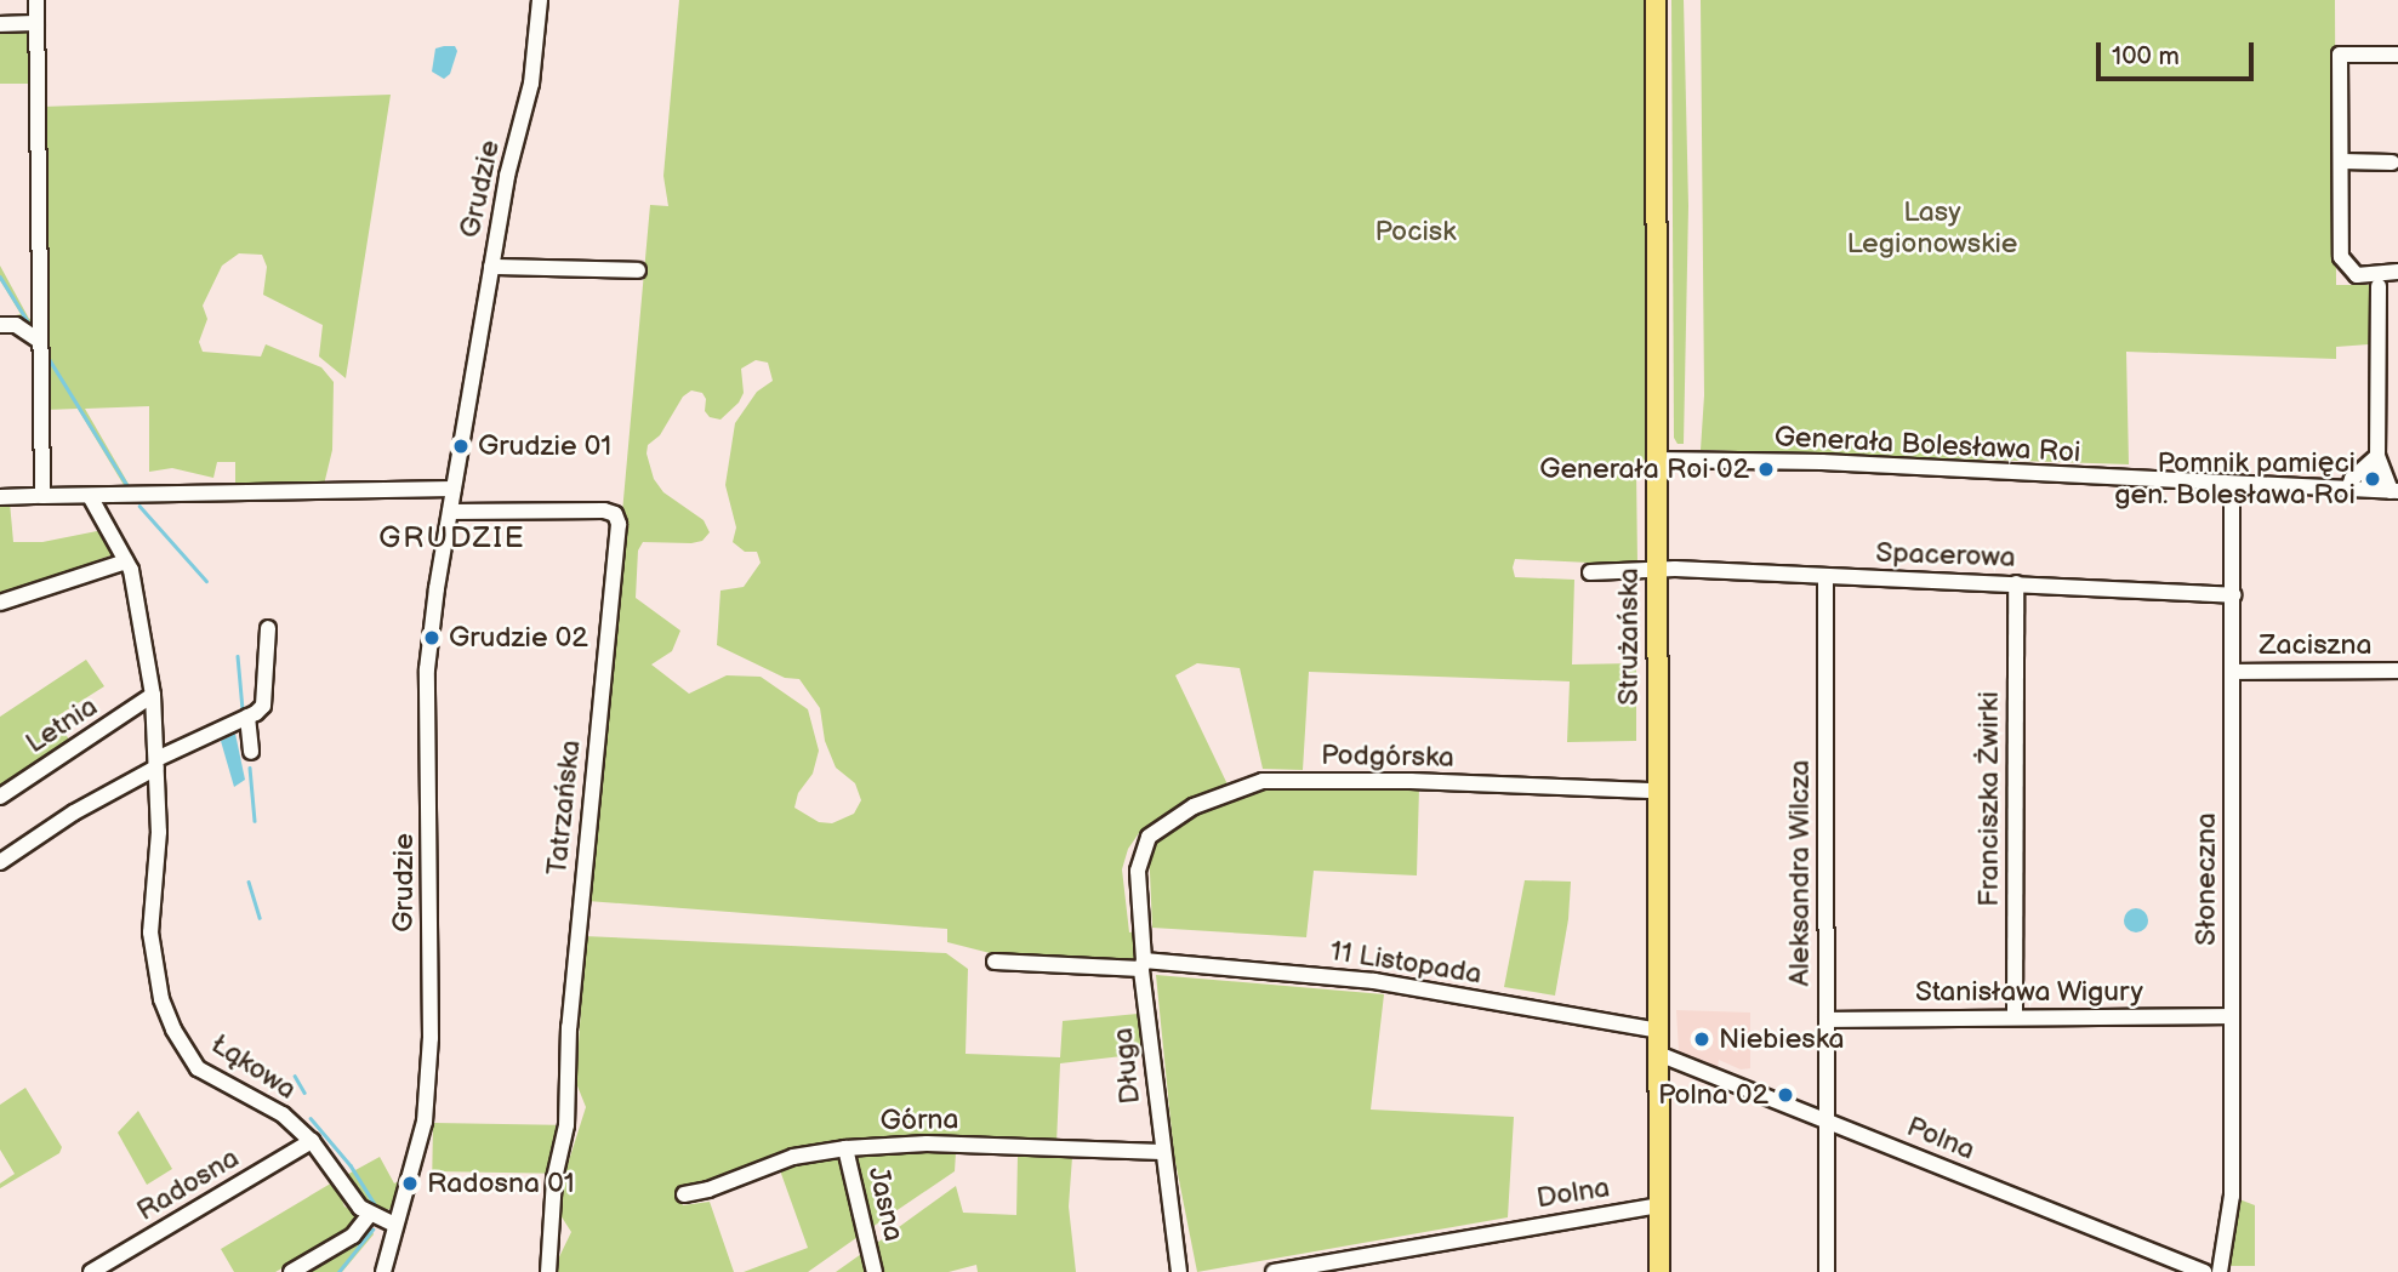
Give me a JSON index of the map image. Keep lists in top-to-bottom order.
{
  "streets": {
    "main road": ["Strużańska"],
    "street": [
      "Grudzie",
      "Generała Bolesława Roi",
      "Spacerowa",
      "Zaciszna",
      "Letnia",
      "Podgórska",
      "Franciszka Żwirki",
      "Tatrzańska",
      "Aleksandra Wilcza",
      "Słoneczna",
      "11 Listopada",
      "Stanisława Wigury",
      "Długa",
      "Łąkowa",
      "Górna",
      "Polna",
      "Radosna",
      "Dolna",
      "Jasna"
    ]
  },
  "crossings": [
    ["Grudzie", "Tatrzańska"],
    ["Grudzie", "Łąkowa"],
    ["Generała Bolesława Roi", "Strużańska"],
    ["Generała Bolesława Roi", "Słoneczna"],
    ["Spacerowa", "Strużańska"],
    ["Spacerowa", "Franciszka Żwirki"],
    ["Spacerowa", "Aleksandra Wilcza"],
    ["Spacerowa", "Słoneczna"],
    ["Strużańska", "Podgórska"],
    ["Strużańska", "11 Listopada"],
    ["Strużańska", "Polna"],
    ["Strużańska", "Dolna"],
    ["Zaciszna", "Słoneczna"],
    ["Letnia", "Łąkowa"],
    ["Podgórska", "Długa"],
    ["Franciszka Żwirki", "Stanisława Wigury"],
    ["Aleksandra Wilcza", "Stanisława Wigury"],
    ["Aleksandra Wilcza", "Polna"],
    ["Słoneczna", "Stanisława Wigury"],
    ["11 Listopada", "Długa"],
    ["Długa", "Górna"],
    ["Łąkowa", "Radosna"],
    ["Górna", "Jasna"]
  ],
  "districts": ["GRUDZIE"],
  "parks": ["Lasy Legionowskie", "Pocisk"],
  "places": [
    "Grudzie 01",
    "Generała Roi 02",
    "Pomnik pamięci gen. Bolesława Roi",
    "Grudzie 02",
    "Niebieska",
    "Polna 02",
    "Radosna 01"
  ],
  "scale_bar": "100 m"
}
